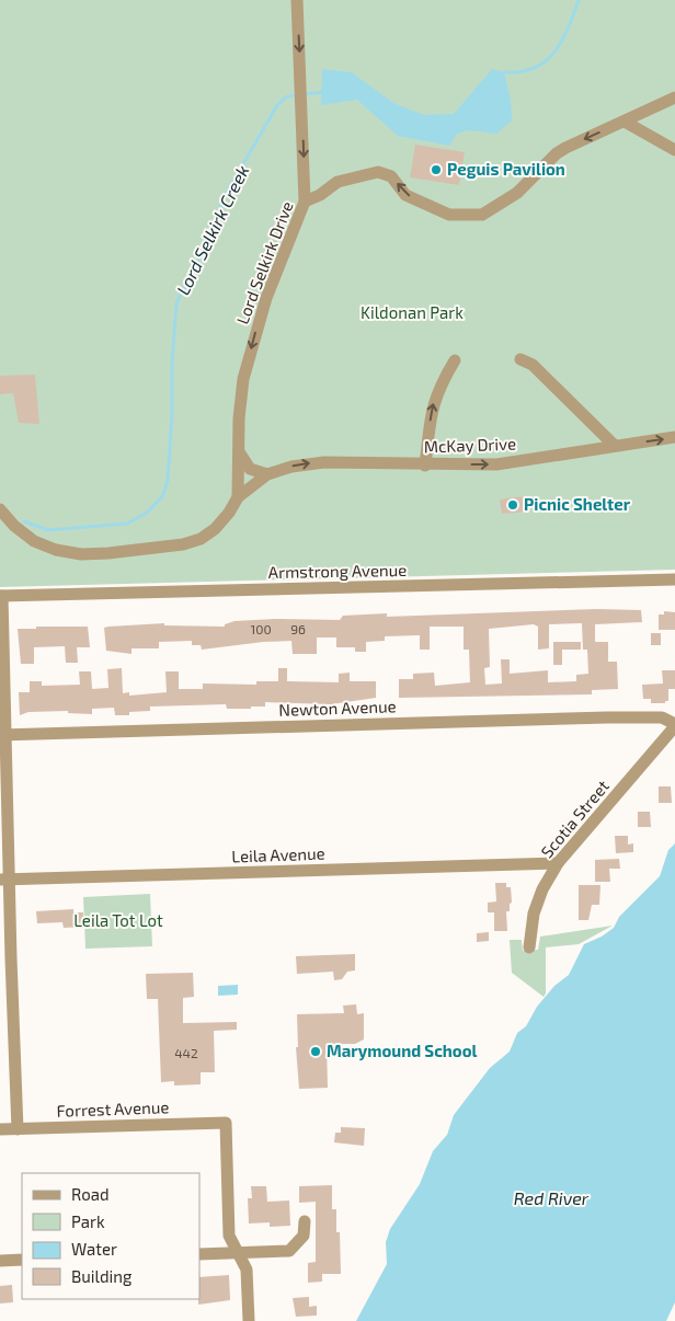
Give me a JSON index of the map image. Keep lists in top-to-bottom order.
{
  "streets": {
    "street": [
      "Lord Selkirk Drive",
      "McKay Drive",
      "Armstrong Avenue",
      "Newton Avenue",
      "Scotia Street",
      "Leila Avenue",
      "Forrest Avenue"
    ]
  },
  "crossings": [
    ["Lord Selkirk Drive", "McKay Drive"],
    ["Newton Avenue", "Scotia Street"],
    ["Scotia Street", "Leila Avenue"]
  ],
  "one_way": ["Lord Selkirk Drive", "McKay Drive"],
  "water": ["Lord Selkirk Creek", "Red River"],
  "parks": ["Kildonan Park", "Leila Tot Lot"],
  "places": ["Peguis Pavilion", "Picnic Shelter", "Marymound School"],
  "house_numbers": ["100", "96", "442"],
  "legend": [
    "Road",
    "Park",
    "Water",
    "Building"
  ]
}
